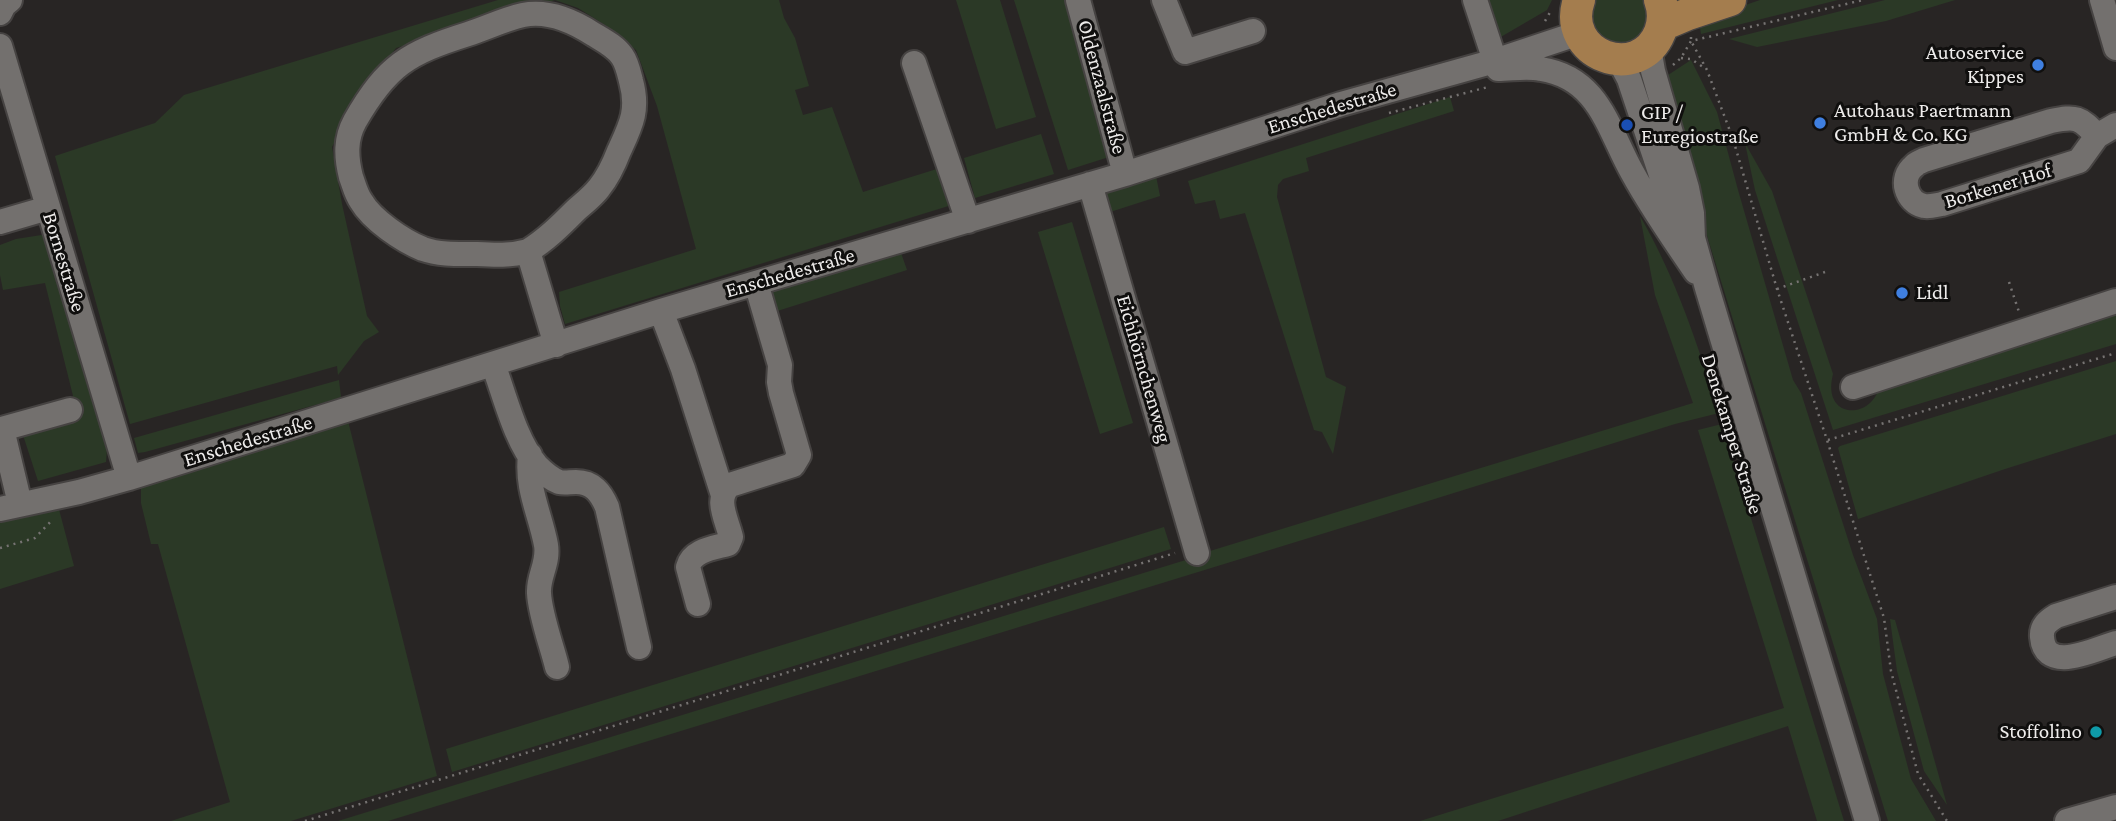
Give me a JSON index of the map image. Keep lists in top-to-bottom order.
{
  "streets": {
    "street": [
      "Oldenzaalstraße",
      "Enschedestraße",
      "Borkener Hof",
      "Bornestraße",
      "Eichhörnchenweg",
      "Denekamper Straße"
    ]
  },
  "crossings": [
    ["Oldenzaalstraße", "Enschedestraße"],
    ["Enschedestraße", "Bornestraße"],
    ["Enschedestraße", "Eichhörnchenweg"]
  ],
  "places": [
    "Autoservice Kippes",
    "Autohaus Paertmann GmbH & Co. KG",
    "GIP / Euregiostraße",
    "Lidl",
    "Stoffolino"
  ]
}
